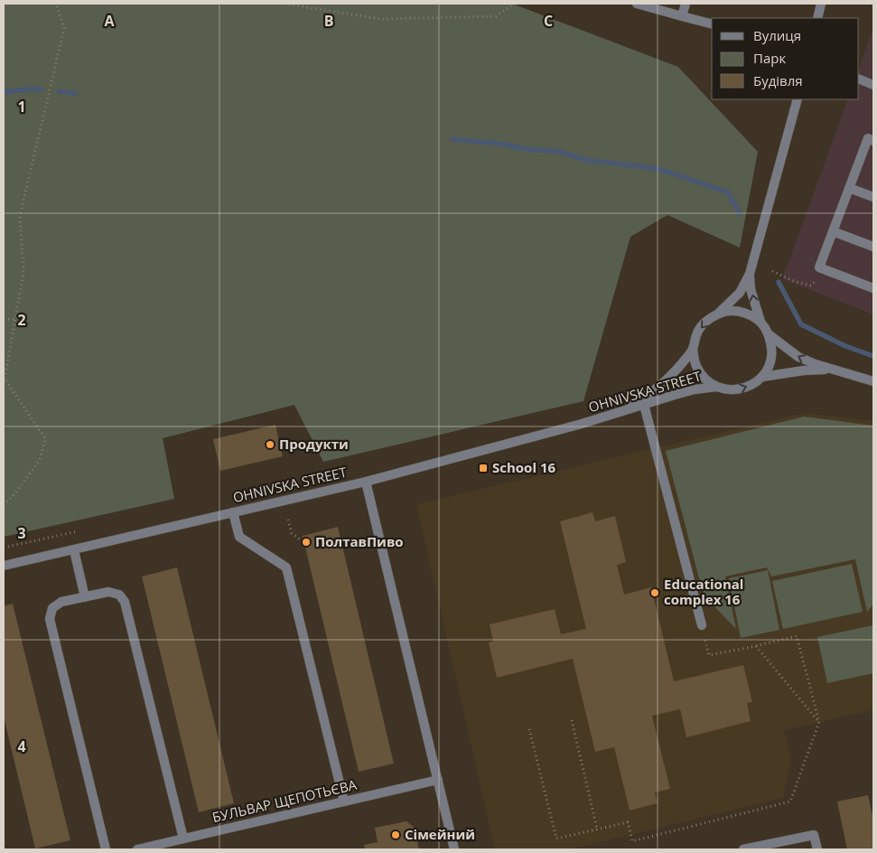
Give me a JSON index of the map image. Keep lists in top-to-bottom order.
{
  "streets": {
    "street": ["OHNIVSKA STREET", "БУЛЬВАР ЩЕПОТЬЄВА"]
  },
  "places": {
    "other": [
      "Продукти",
      "ПолтавПиво",
      "Educational complex 16",
      "Сімейний"
    ],
    "transit": ["School 16"]
  },
  "legend": ["Вулиця", "Парк", "Будівля"],
  "grid": {
    "columns": ["A", "B", "C"],
    "rows": [
      "1",
      "2",
      "3",
      "4"
    ]
  }
}
